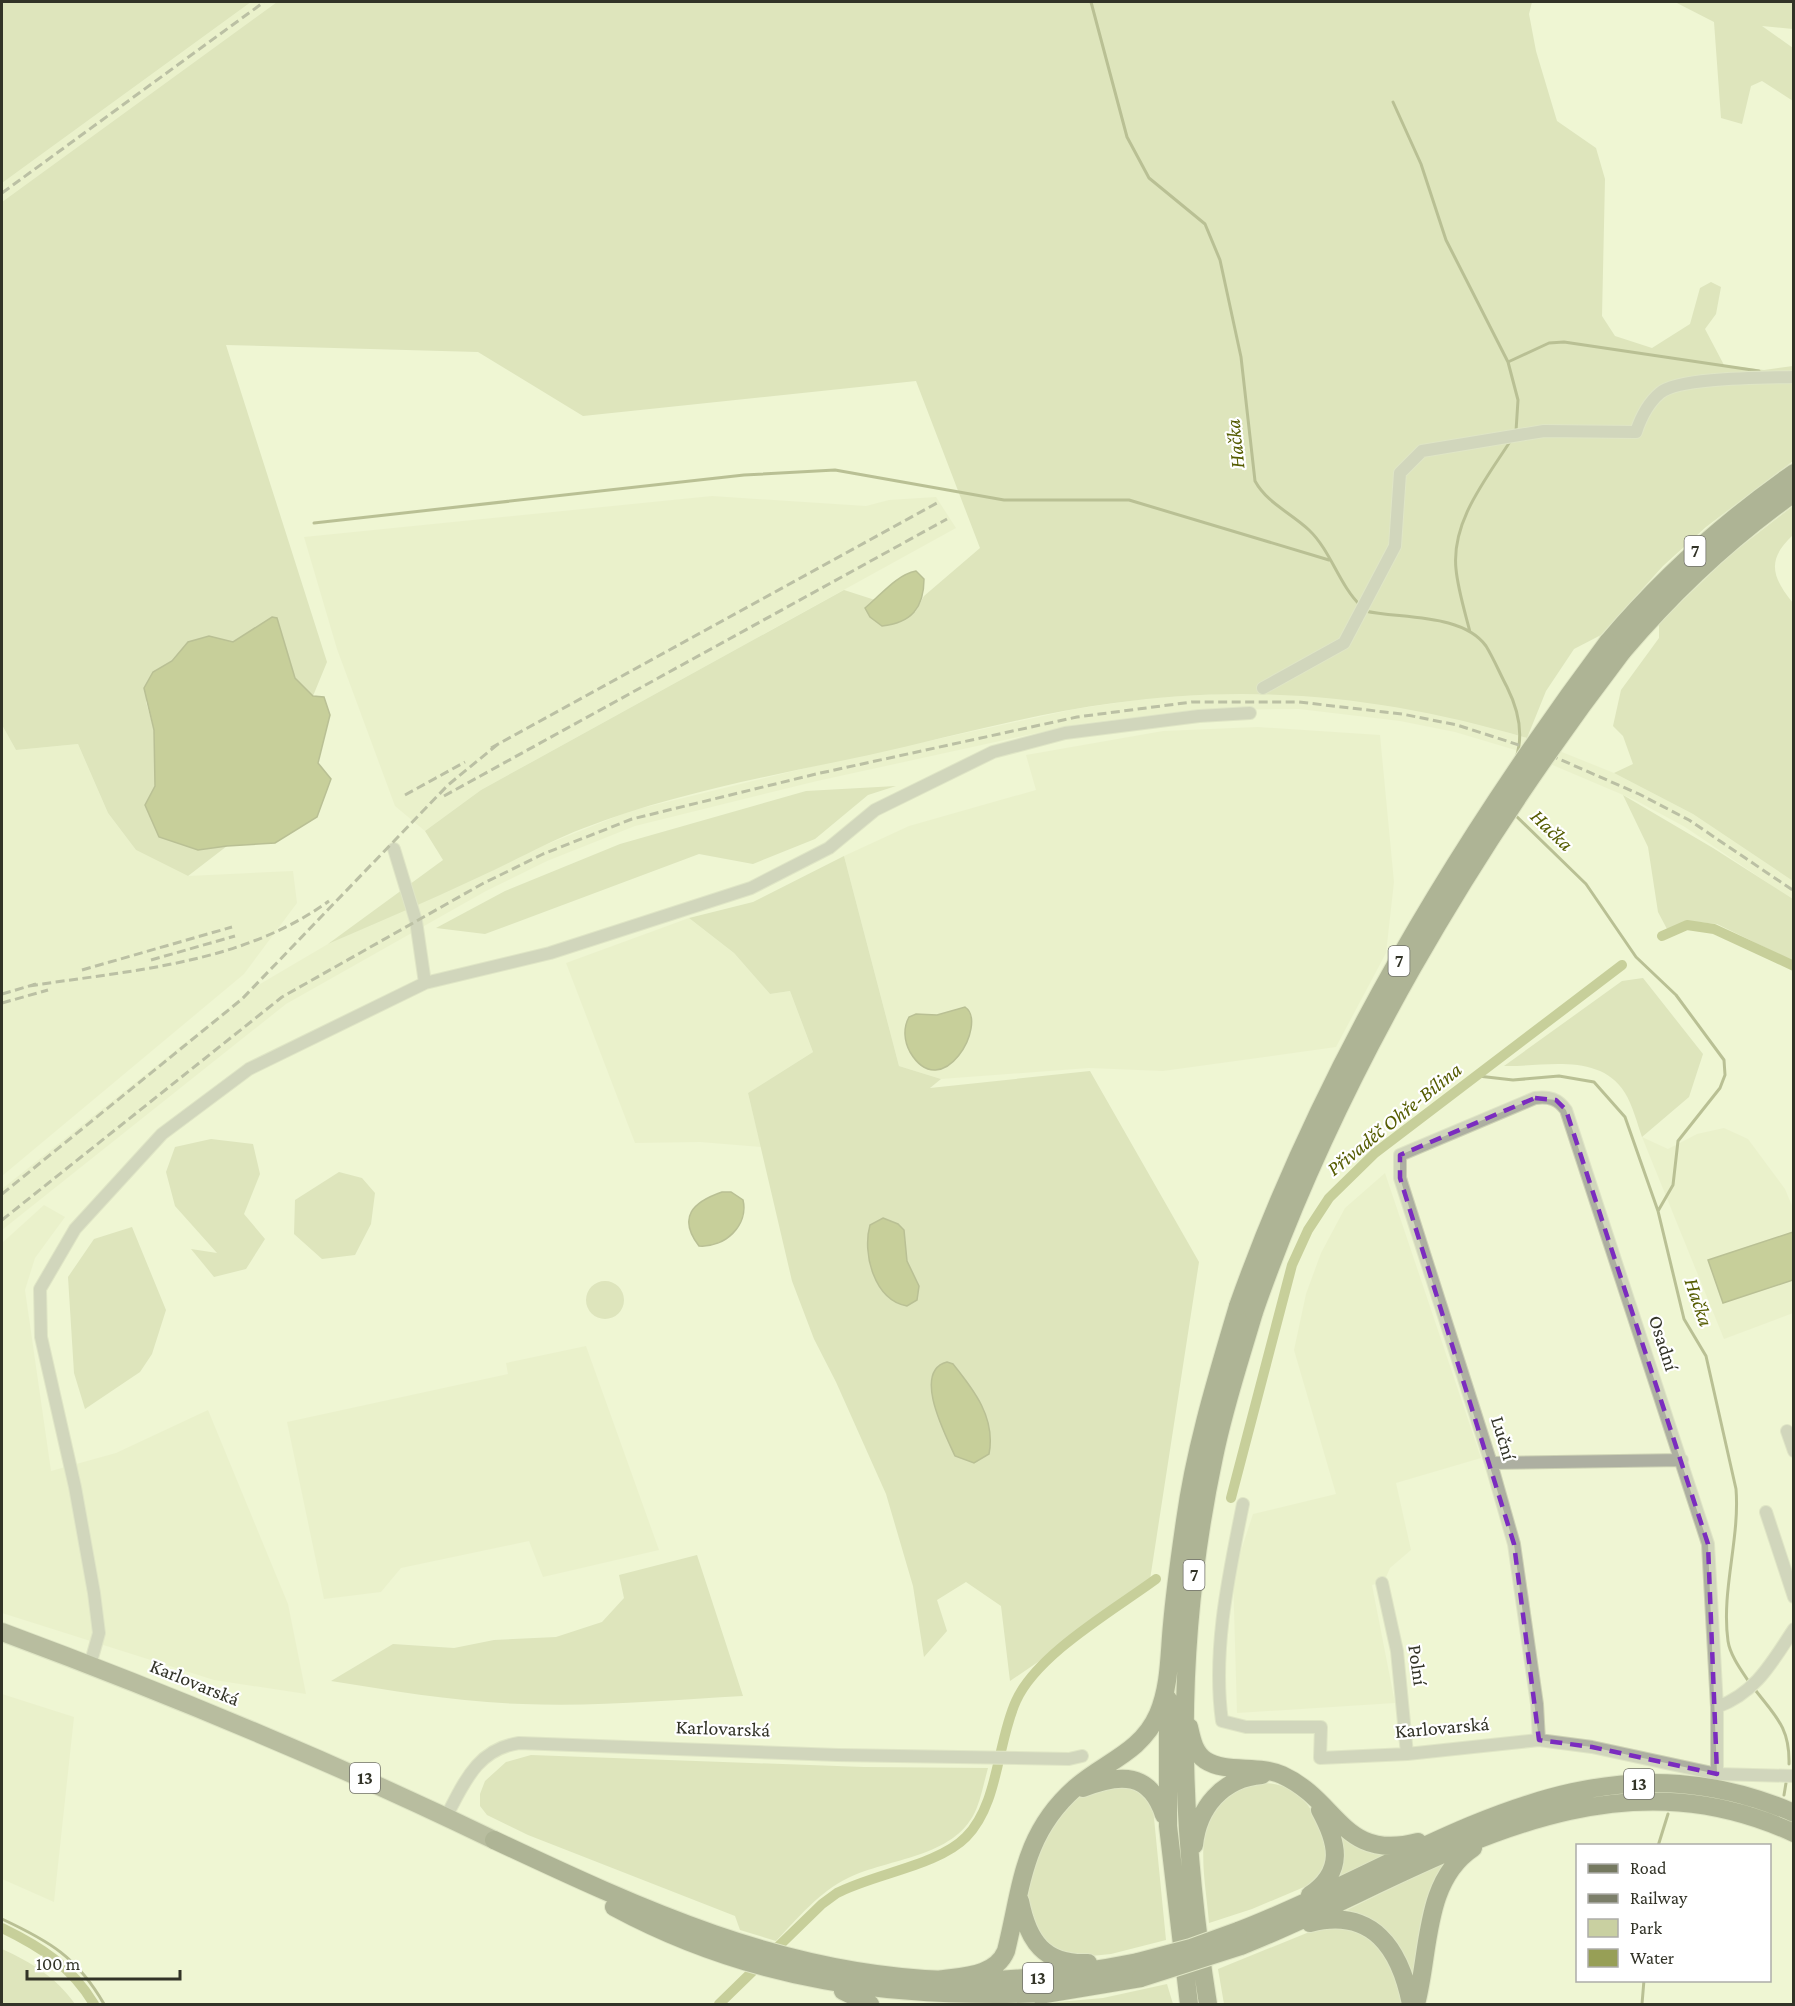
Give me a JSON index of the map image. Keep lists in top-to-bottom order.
{
  "streets": {
    "highway": ["7", "13"],
    "main road": ["Karlovarská"],
    "street": ["Osadní", "Luční", "Polní"]
  },
  "crossings": [
    ["Osadní", "Luční"],
    ["Osadní", "Karlovarská"],
    ["Luční", "Karlovarská"],
    ["Polní", "Karlovarská"],
    ["Karlovarská", "13"]
  ],
  "water": ["Hačka", "Přivaděč Ohře-Bílina"],
  "legend": [
    "Road",
    "Railway",
    "Park",
    "Water"
  ],
  "scale_bar": "100 m"
}
